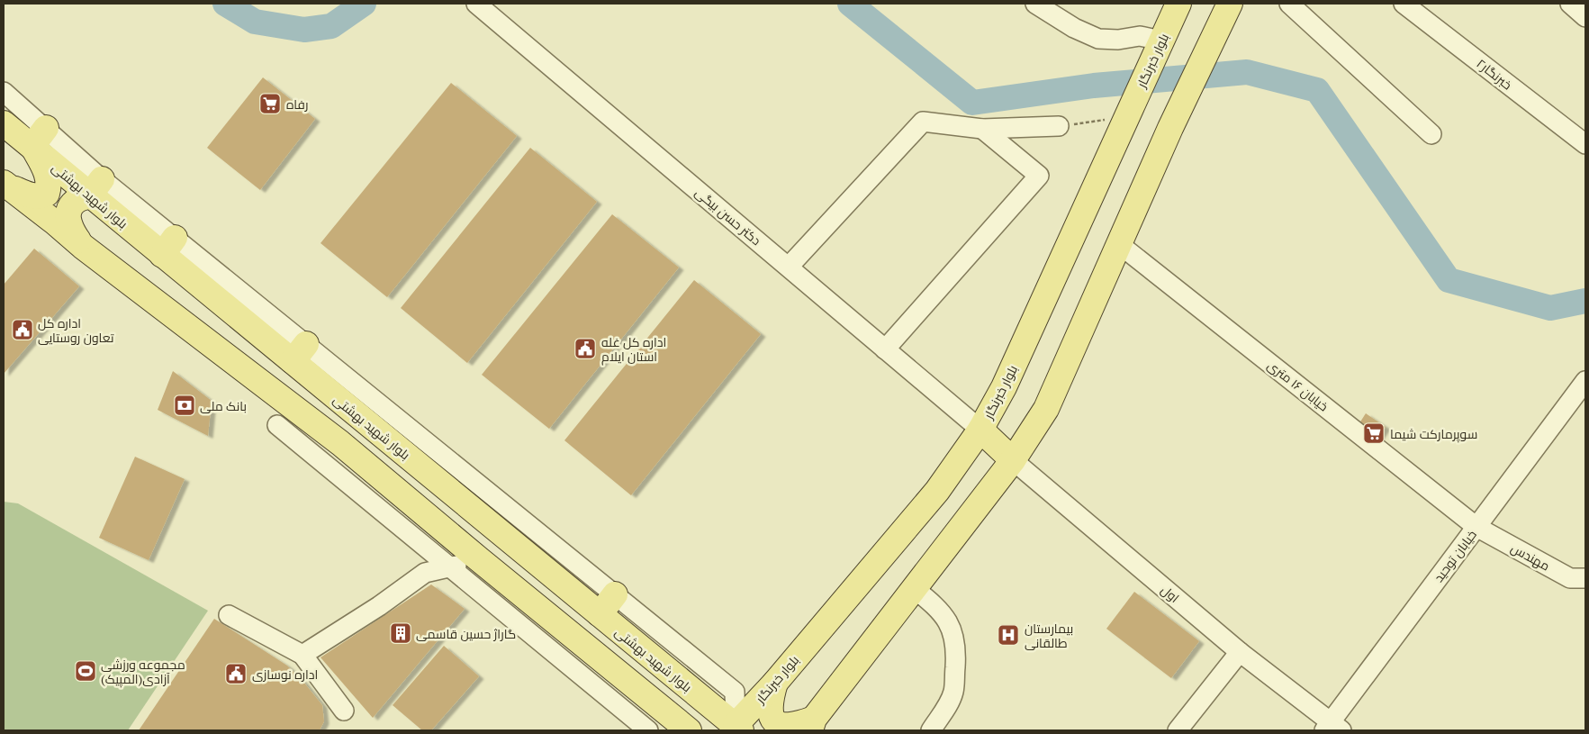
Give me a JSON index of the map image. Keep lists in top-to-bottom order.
{
  "streets": {
    "main road": ["بلوار خبرنگار", "بلوار شهید بهشتی"],
    "street": [
      "خبرنگار۲",
      "دکتر حسن بیگی",
      "خیابان ۱۶ متری",
      "خیابان توحید",
      "مهندس",
      "اول"
    ]
  },
  "crossings": [
    ["بلوار خبرنگار", "بلوار شهید بهشتی"],
    ["بلوار خبرنگار", "دکتر حسن بیگی"],
    ["خیابان ۱۶ متری", "خیابان توحید"],
    ["خیابان ۱۶ متری", "مهندس"],
    ["خیابان توحید", "مهندس"],
    ["خیابان توحید", "اول"]
  ],
  "places": {
    "supermarket": ["رفاه", "سوپرمارکت شیما"],
    "public building": ["اداره کل تعاون روستایی", "اداره کل غله استان ایلام", "اداره نوسازی"],
    "bank": ["بانک ملی"],
    "building": ["گاراژ حسین قاسمی"],
    "hospital": ["بیمارستان طالقانی"],
    "sports": ["مجموعه ورزشی آزادی(المپیک)"]
  }
}
